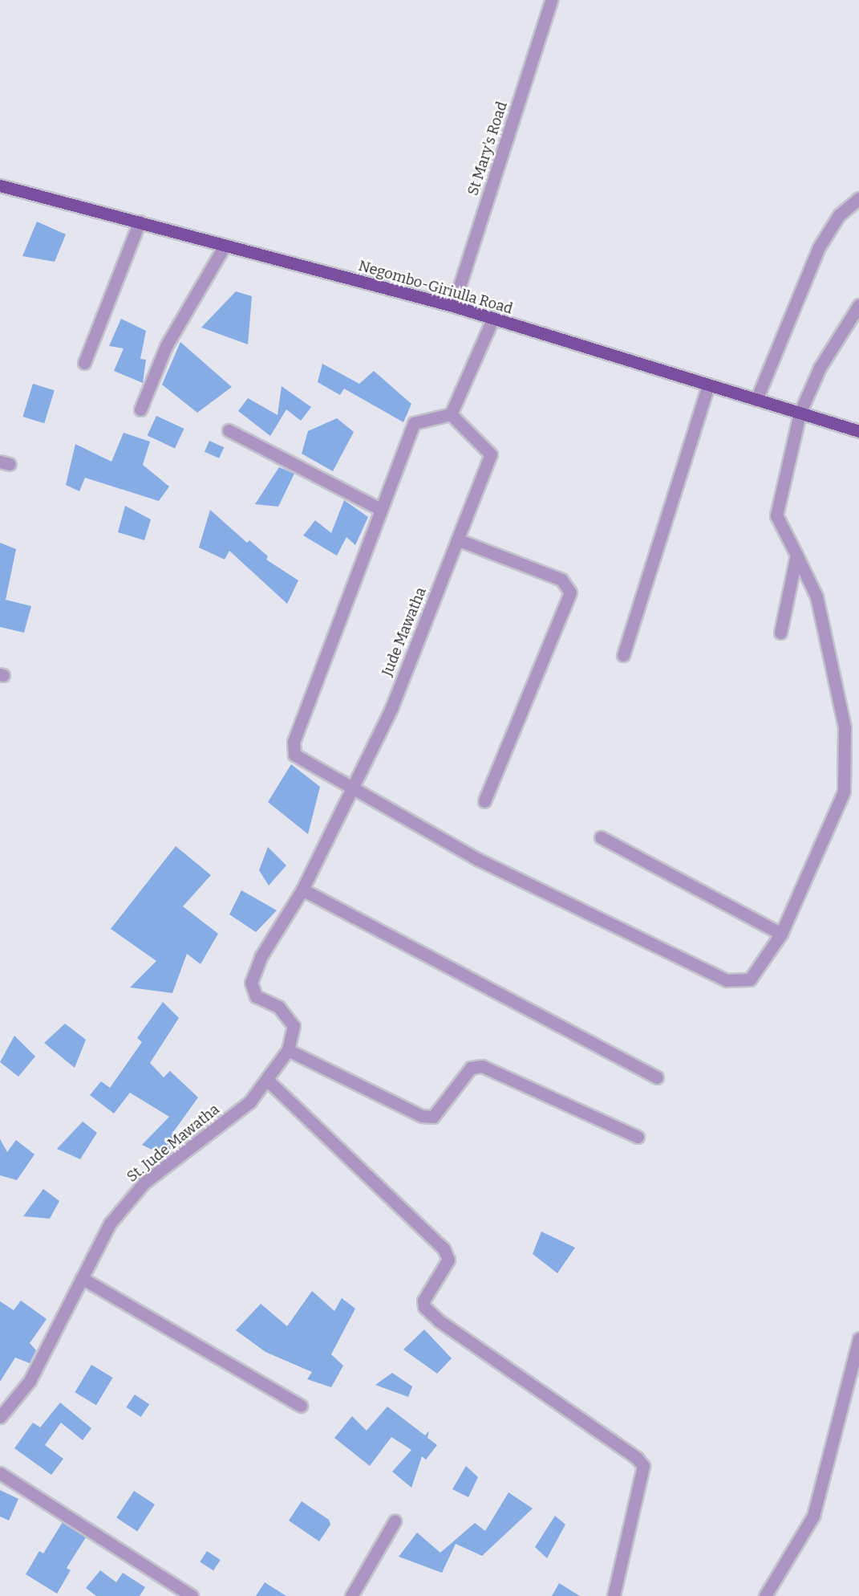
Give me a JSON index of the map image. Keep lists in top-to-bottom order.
{
  "streets": {
    "main road": ["Negombo-Giriulla Road"],
    "street": ["St Mary's Road", "Jude Mawatha", "St. Jude Mawatha"]
  },
  "crossings": [
    ["St Mary's Road", "Negombo-Giriulla Road"],
    ["Jude Mawatha", "St. Jude Mawatha"]
  ]
}
